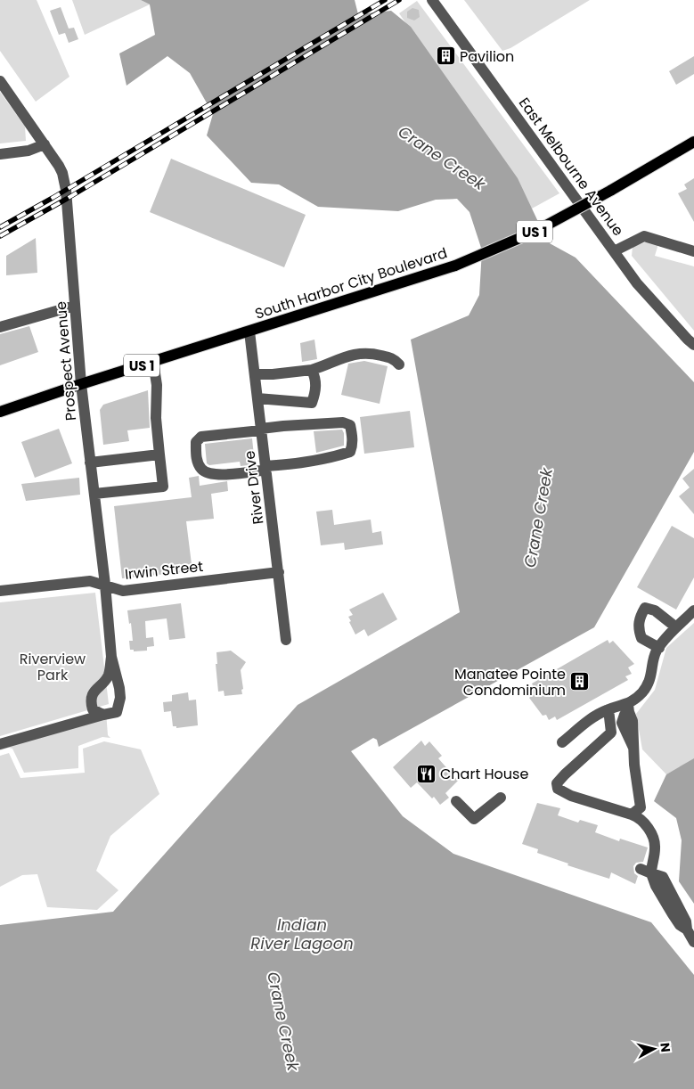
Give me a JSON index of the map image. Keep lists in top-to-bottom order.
{
  "streets": {
    "main road": ["US 1", "South Harbor City Boulevard"],
    "street": [
      "East Melbourne Avenue",
      "Prospect Avenue",
      "River Drive",
      "Irwin Street"
    ]
  },
  "crossings": [
    ["South Harbor City Boulevard", "Prospect Avenue"],
    ["South Harbor City Boulevard", "River Drive"],
    ["Prospect Avenue", "Irwin Street"],
    ["River Drive", "Irwin Street"]
  ],
  "water": ["Crane Creek", "Indian River Lagoon"],
  "parks": ["Riverview Park"],
  "places": {
    "building": ["Pavilion", "Manatee Pointe Condominium"],
    "restaurant": ["Chart House"]
  },
  "north": "right"
}
